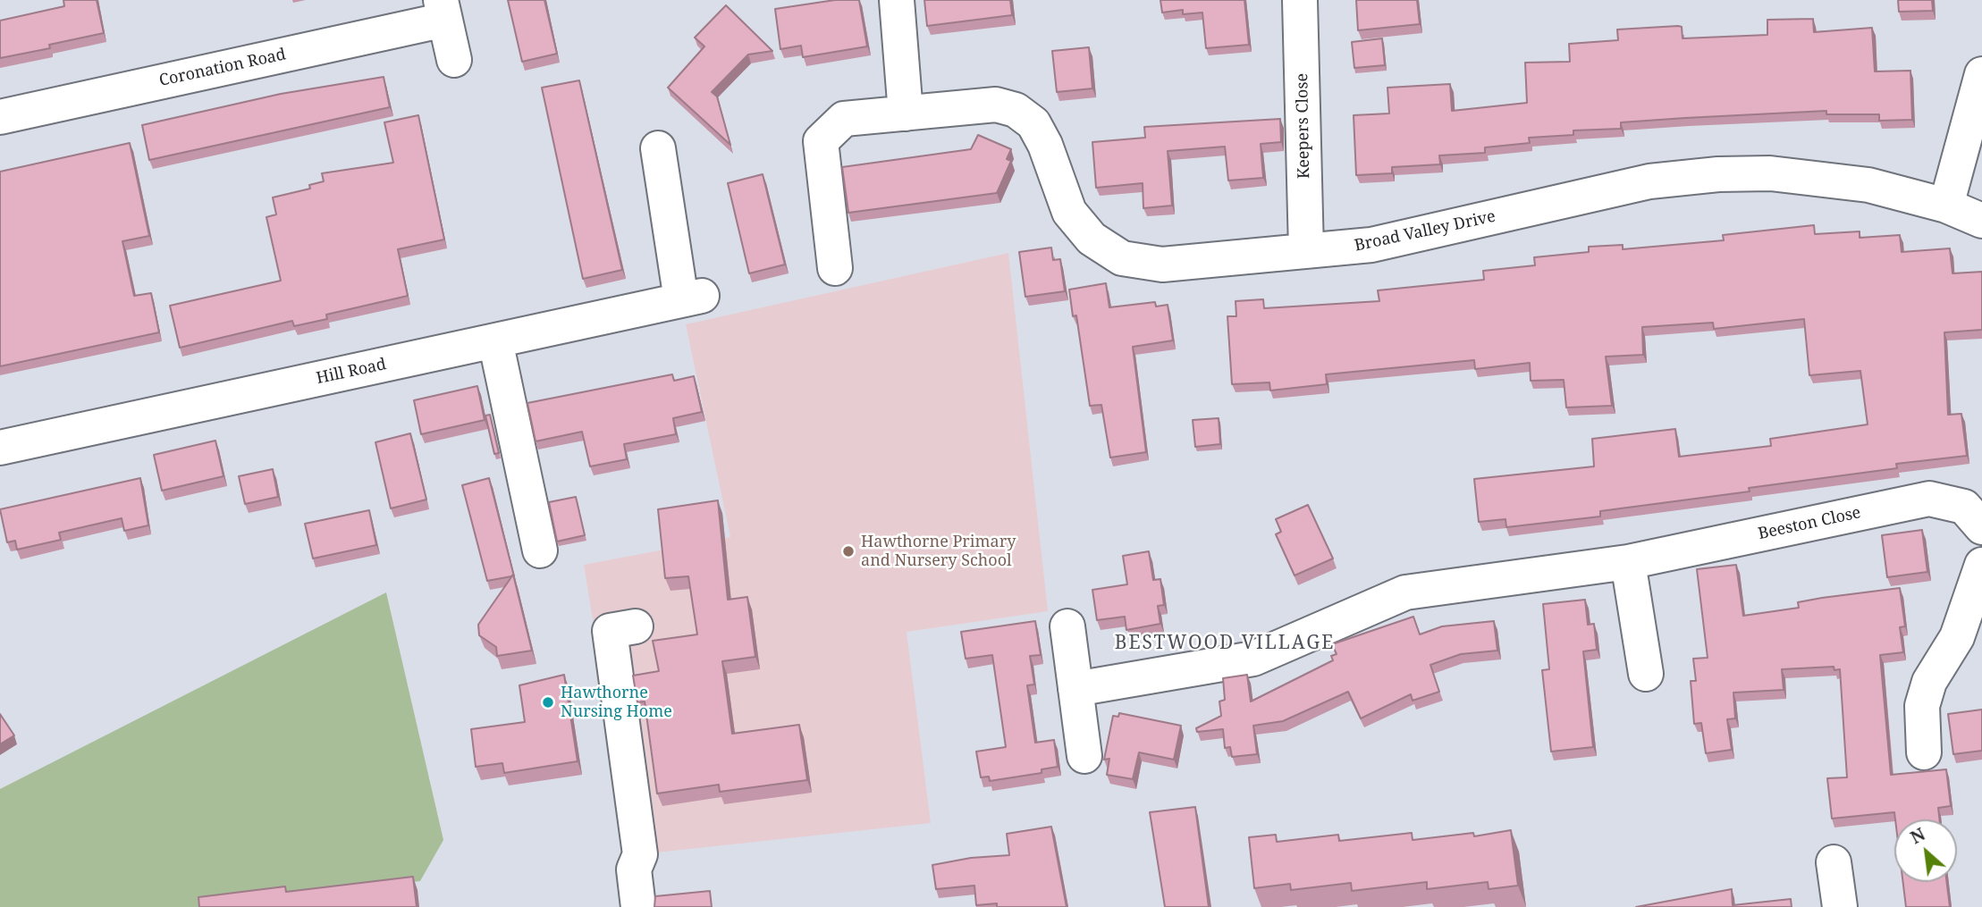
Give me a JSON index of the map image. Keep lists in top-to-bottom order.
{
  "streets": {
    "street": [
      "Coronation Road",
      "Keepers Close",
      "Broad Valley Drive",
      "Hill Road",
      "Beeston Close"
    ]
  },
  "crossings": [
    ["Keepers Close", "Broad Valley Drive"]
  ],
  "districts": ["BESTWOOD VILLAGE"],
  "places": ["Hawthorne Primary and Nursery School", "Hawthorne Nursing Home"],
  "north": "top left"
}
